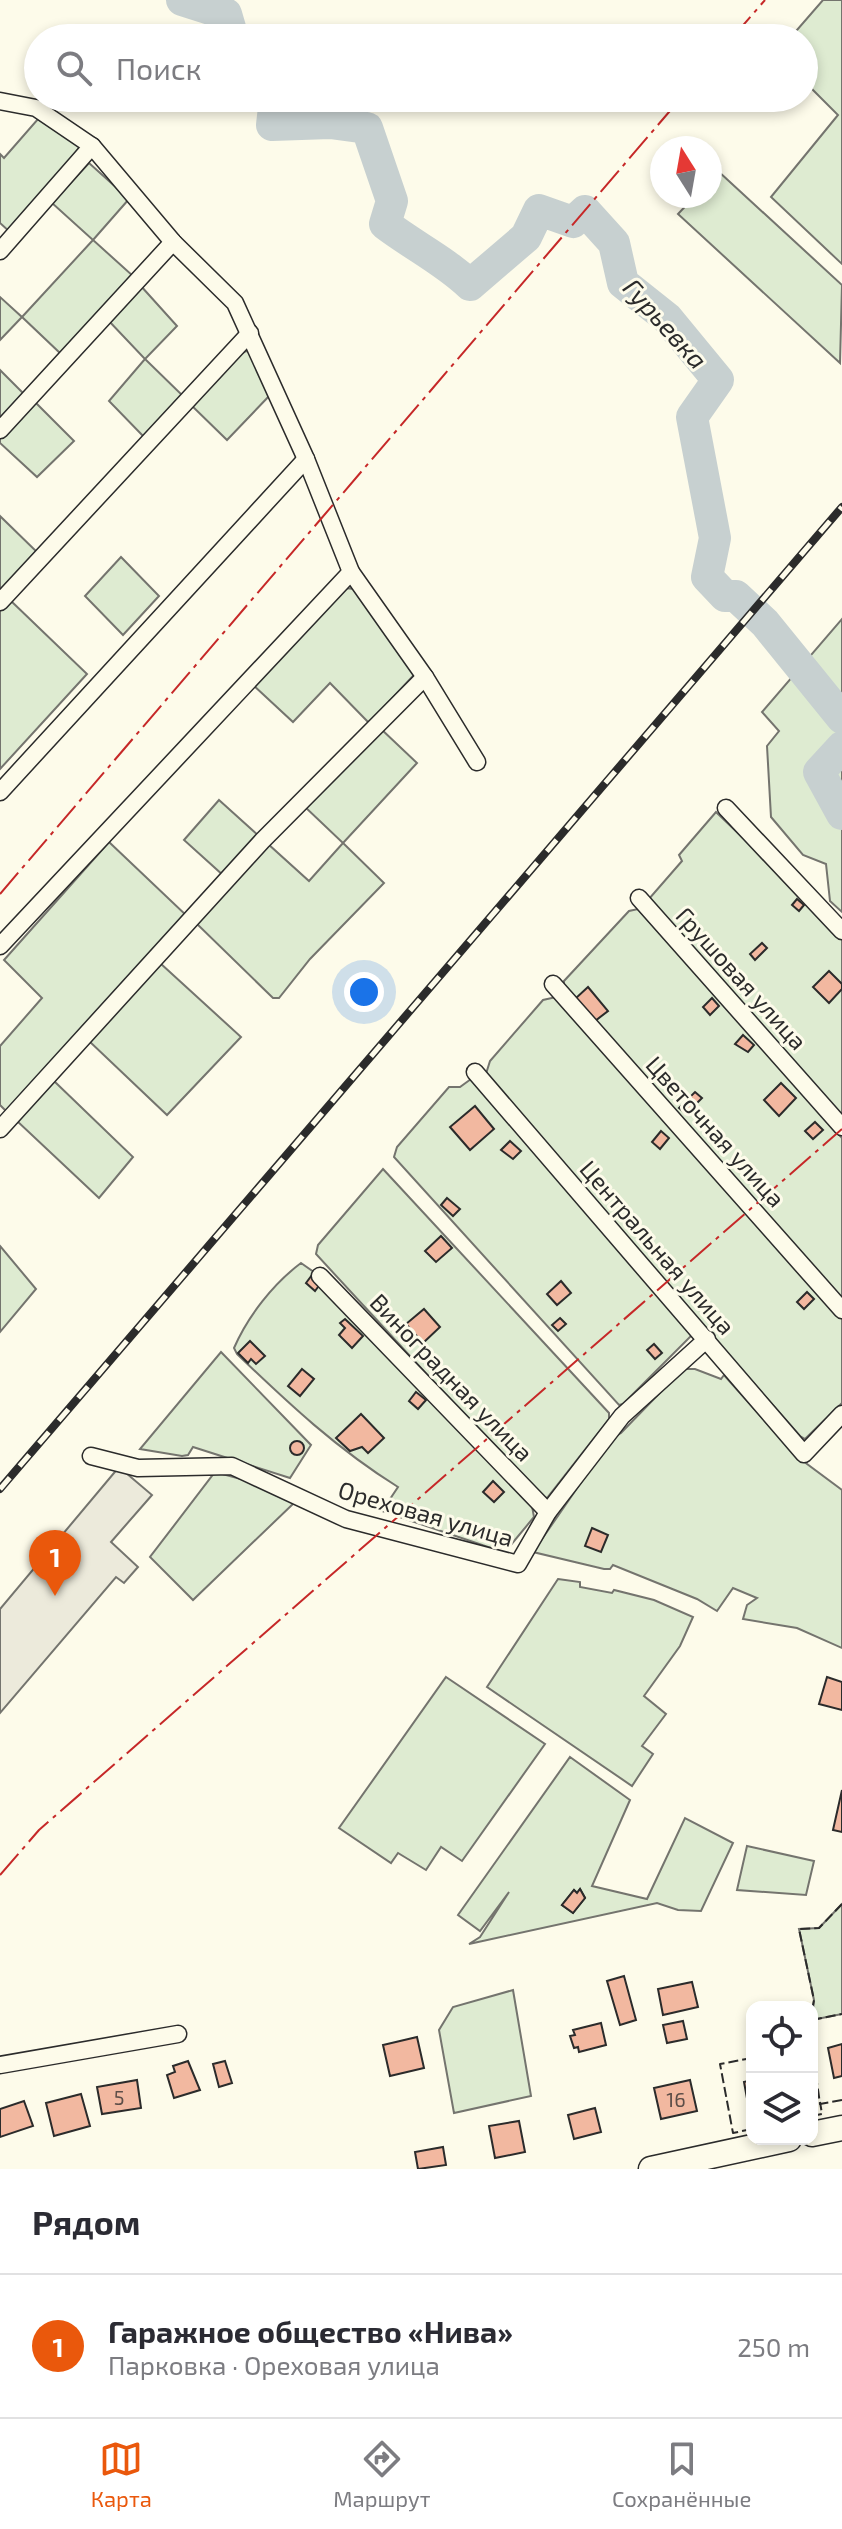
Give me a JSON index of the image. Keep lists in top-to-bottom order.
{
  "streets": {
    "street": [
      "Грушовая улица",
      "Цветочная улица",
      "Центральная улица",
      "Виноградная улица",
      "Ореховая улица"
    ]
  },
  "crossings": [
    ["Виноградная улица", "Ореховая улица"]
  ],
  "water": ["Гурьевка"],
  "house_numbers": ["5", "16"],
  "north": "top",
  "page": {
    "search": "Поиск",
    "pins": "1",
    "heading": "Рядом",
    "list": [
      {
        "mark": "1",
        "name": "Гаражное общество «Нива»",
        "note": "Парковка · Ореховая улица",
        "value": "250 m"
      }
    ],
    "nav": ["Карта", "Маршрут", "Сохранённые"]
  }
}
